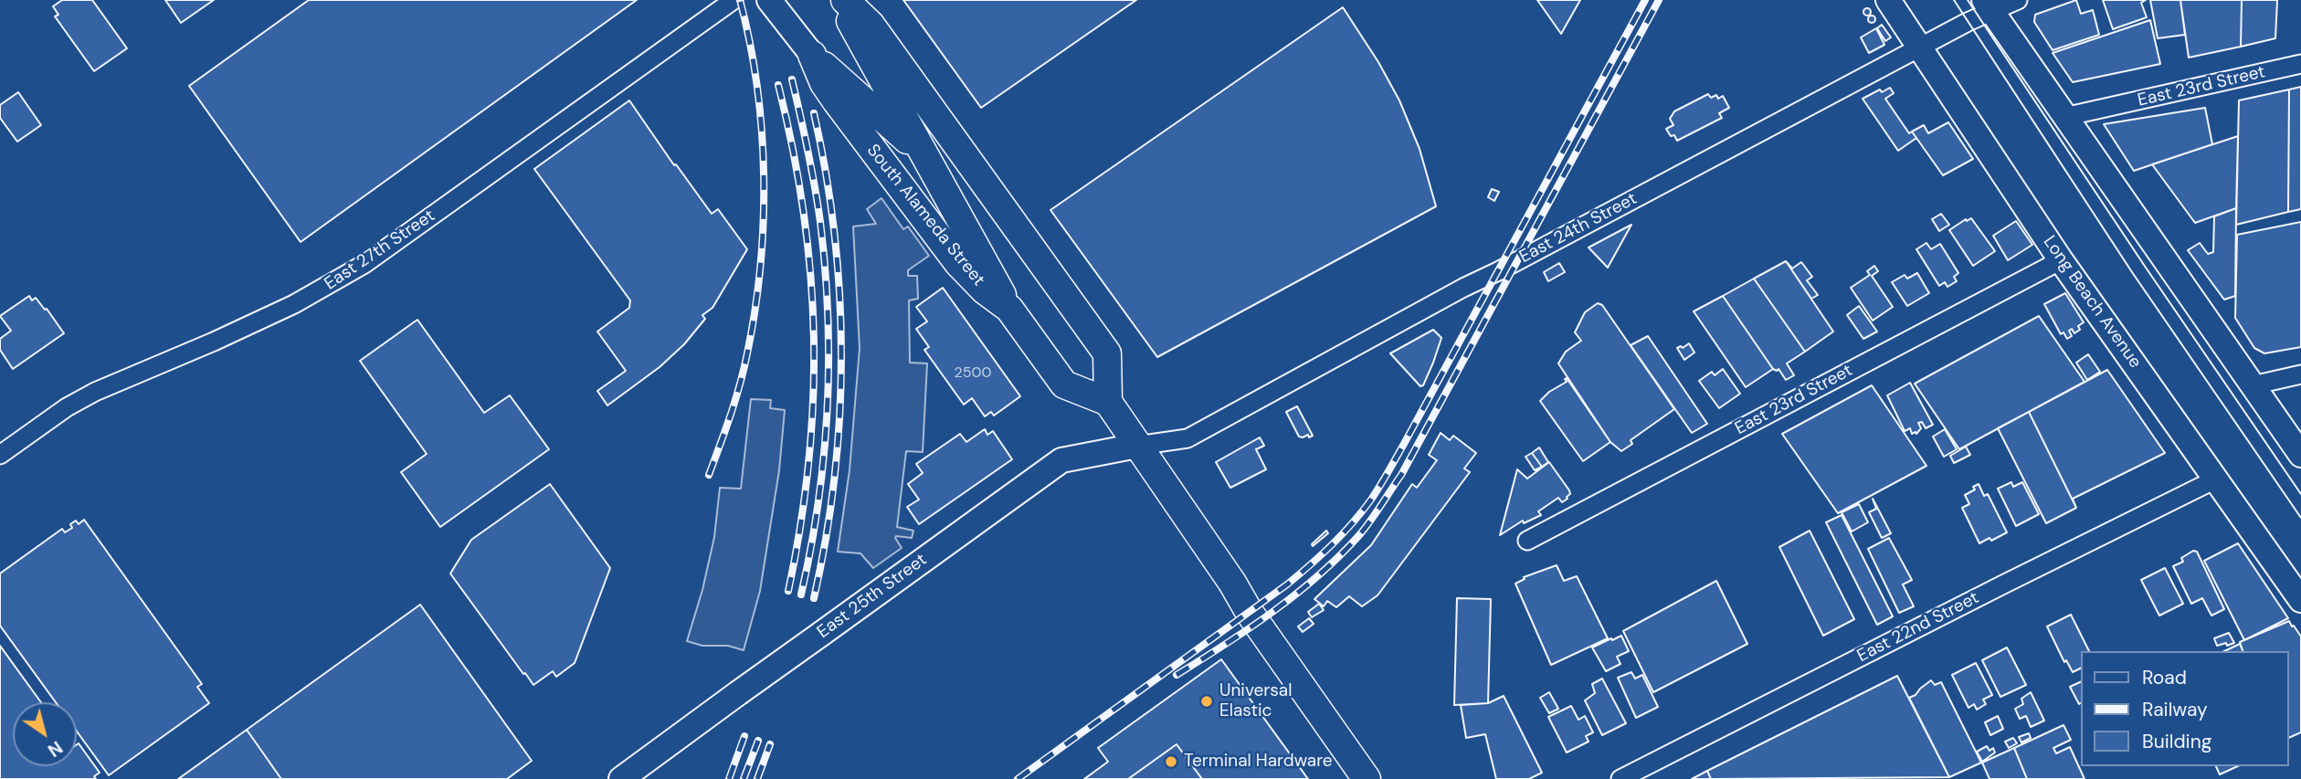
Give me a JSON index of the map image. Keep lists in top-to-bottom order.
{
  "streets": {
    "main road": ["South Alameda Street", "Long Beach Avenue", "East 25th Street"],
    "street": [
      "East 23rd Street",
      "East 24th Street",
      "East 27th Street",
      "East 22nd Street"
    ]
  },
  "crossings": [
    ["East 23rd Street", "Long Beach Avenue"],
    ["East 24th Street", "Long Beach Avenue"],
    ["East 24th Street", "East 25th Street"],
    ["Long Beach Avenue", "East 22nd Street"]
  ],
  "places": ["Universal Elastic", "Terminal Hardware"],
  "house_numbers": ["2500"],
  "legend": ["Road", "Railway", "Building"],
  "north": "bottom right"
}
